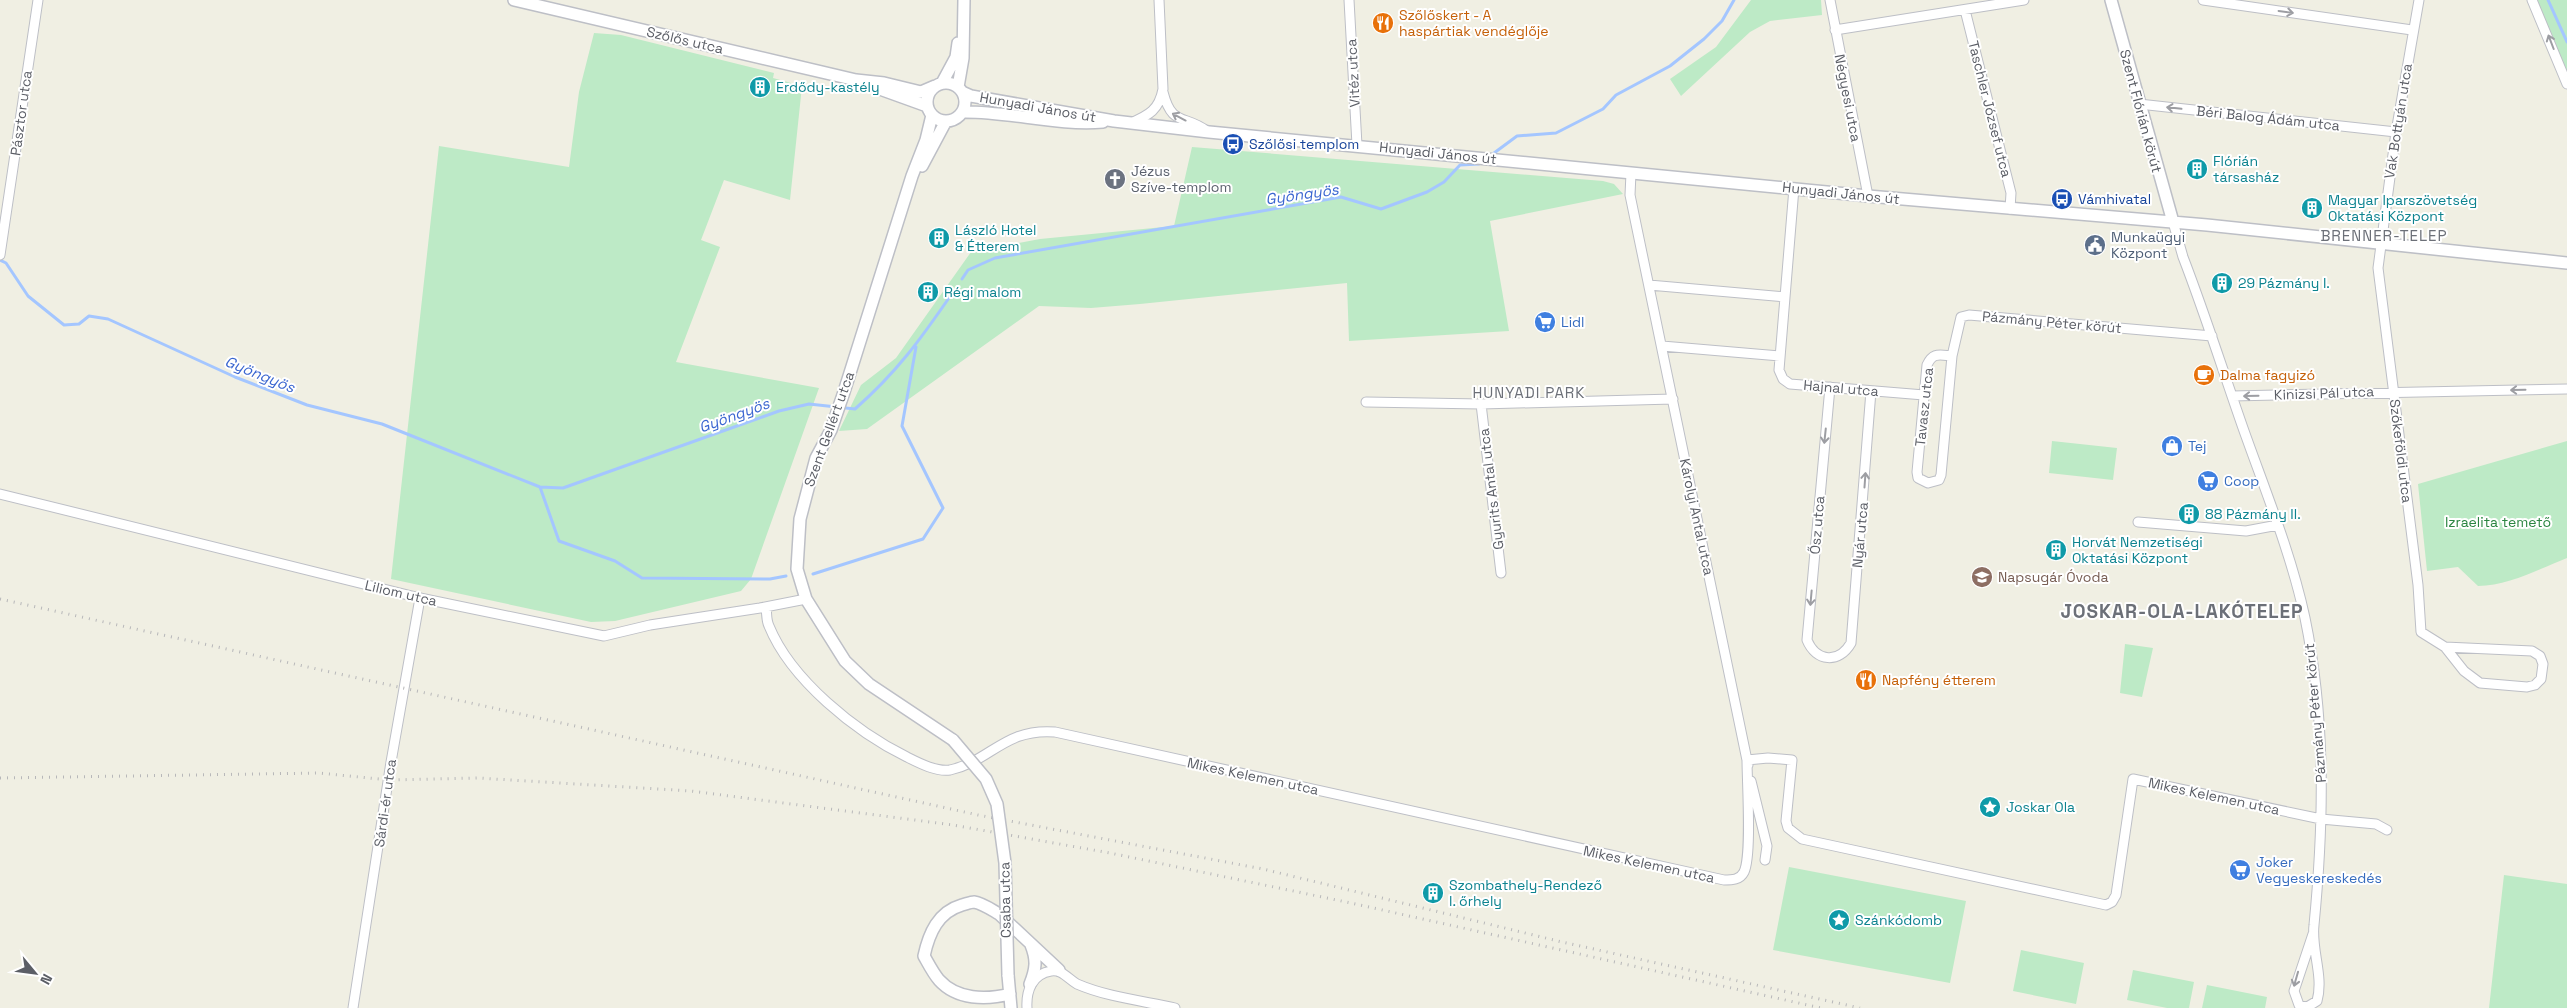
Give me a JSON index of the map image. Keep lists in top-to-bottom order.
{
  "streets": {
    "street": [
      "Szőlős utca",
      "Vitéz utca",
      "Négyesi utca",
      "Hunyadi János út",
      "Taschler József utca",
      "Szent Flórián körút",
      "Pásztor utca",
      "Béri Balog Ádám utca",
      "Vak Bottyán utca",
      "Pázmány Péter körút",
      "Hajnal utca",
      "Kinizsi Pál utca",
      "Tavasz utca",
      "Szent Gellért utca",
      "Szőkeföldi utca",
      "Gyurits Antal utca",
      "Károlyi Antal utca",
      "Ősz utca",
      "Nyár utca",
      "Liliom utca",
      "Mikes Kelemen utca",
      "Sárdi-ér utca",
      "Csaba utca"
    ]
  },
  "crossings": [
    ["Szőlős utca", "Hunyadi János út"],
    ["Szőlős utca", "Szent Gellért utca"],
    ["Vitéz utca", "Hunyadi János út"],
    ["Négyesi utca", "Hunyadi János út"],
    ["Hunyadi János út", "Taschler József utca"],
    ["Hunyadi János út", "Szent Flórián körút"],
    ["Hunyadi János út", "Vak Bottyán utca"],
    ["Hunyadi János út", "Pázmány Péter körút"],
    ["Hunyadi János út", "Hajnal utca"],
    ["Hunyadi János út", "Szent Gellért utca"],
    ["Hunyadi János út", "Szőkeföldi utca"],
    ["Hunyadi János út", "Károlyi Antal utca"],
    ["Szent Flórián körút", "Béri Balog Ádám utca"],
    ["Szent Flórián körút", "Pázmány Péter körút"],
    ["Béri Balog Ádám utca", "Vak Bottyán utca"],
    ["Vak Bottyán utca", "Szőkeföldi utca"],
    ["Pázmány Péter körút", "Kinizsi Pál utca"],
    ["Pázmány Péter körút", "Tavasz utca"],
    ["Pázmány Péter körút", "Mikes Kelemen utca"],
    ["Hajnal utca", "Tavasz utca"],
    ["Hajnal utca", "Ősz utca"],
    ["Hajnal utca", "Nyár utca"],
    ["Kinizsi Pál utca", "Szőkeföldi utca"],
    ["Szent Gellért utca", "Liliom utca"],
    ["Szent Gellért utca", "Csaba utca"],
    ["Károlyi Antal utca", "Mikes Kelemen utca"],
    ["Ősz utca", "Nyár utca"],
    ["Liliom utca", "Mikes Kelemen utca"],
    ["Liliom utca", "Sárdi-ér utca"]
  ],
  "one_way": [
    "Béri Balog Ádám utca",
    "Kinizsi Pál utca",
    "Ősz utca",
    "Nyár utca"
  ],
  "districts": ["BRENNER-TELEP", "HUNYADI PARK", "JOSKAR-OLA-LAKÓTELEP"],
  "water": ["Gyöngyös"],
  "parks": ["Izraelita temető"],
  "places": {
    "restaurant": ["Szőlőskert - A haspártiak vendéglője", "Napfény étterem"],
    "building": [
      "Erdődy-kastély",
      "Flórián társasház",
      "Magyar Iparszövetség Oktatási Központ",
      "László Hotel & Étterem",
      "29 Pázmány I.",
      "Régi malom",
      "88 Pázmány II.",
      "Horvát Nemzetiségi Oktatási Központ",
      "Szombathely-Rendező I. őrhely"
    ],
    "bus stop": ["Szőlősi templom", "Vámhivatal"],
    "church": ["Jézus Szíve-templom"],
    "public building": ["Munkaügyi Központ"],
    "supermarket": ["Lidl", "Coop", "Joker Vegyeskereskedés"],
    "cafe": ["Dalma fagyizó"],
    "shop": ["Tej"],
    "school or university": ["Napsugár Óvoda"],
    "place": ["Joskar Ola", "Szánkódomb"]
  },
  "north": "bottom right"
}
